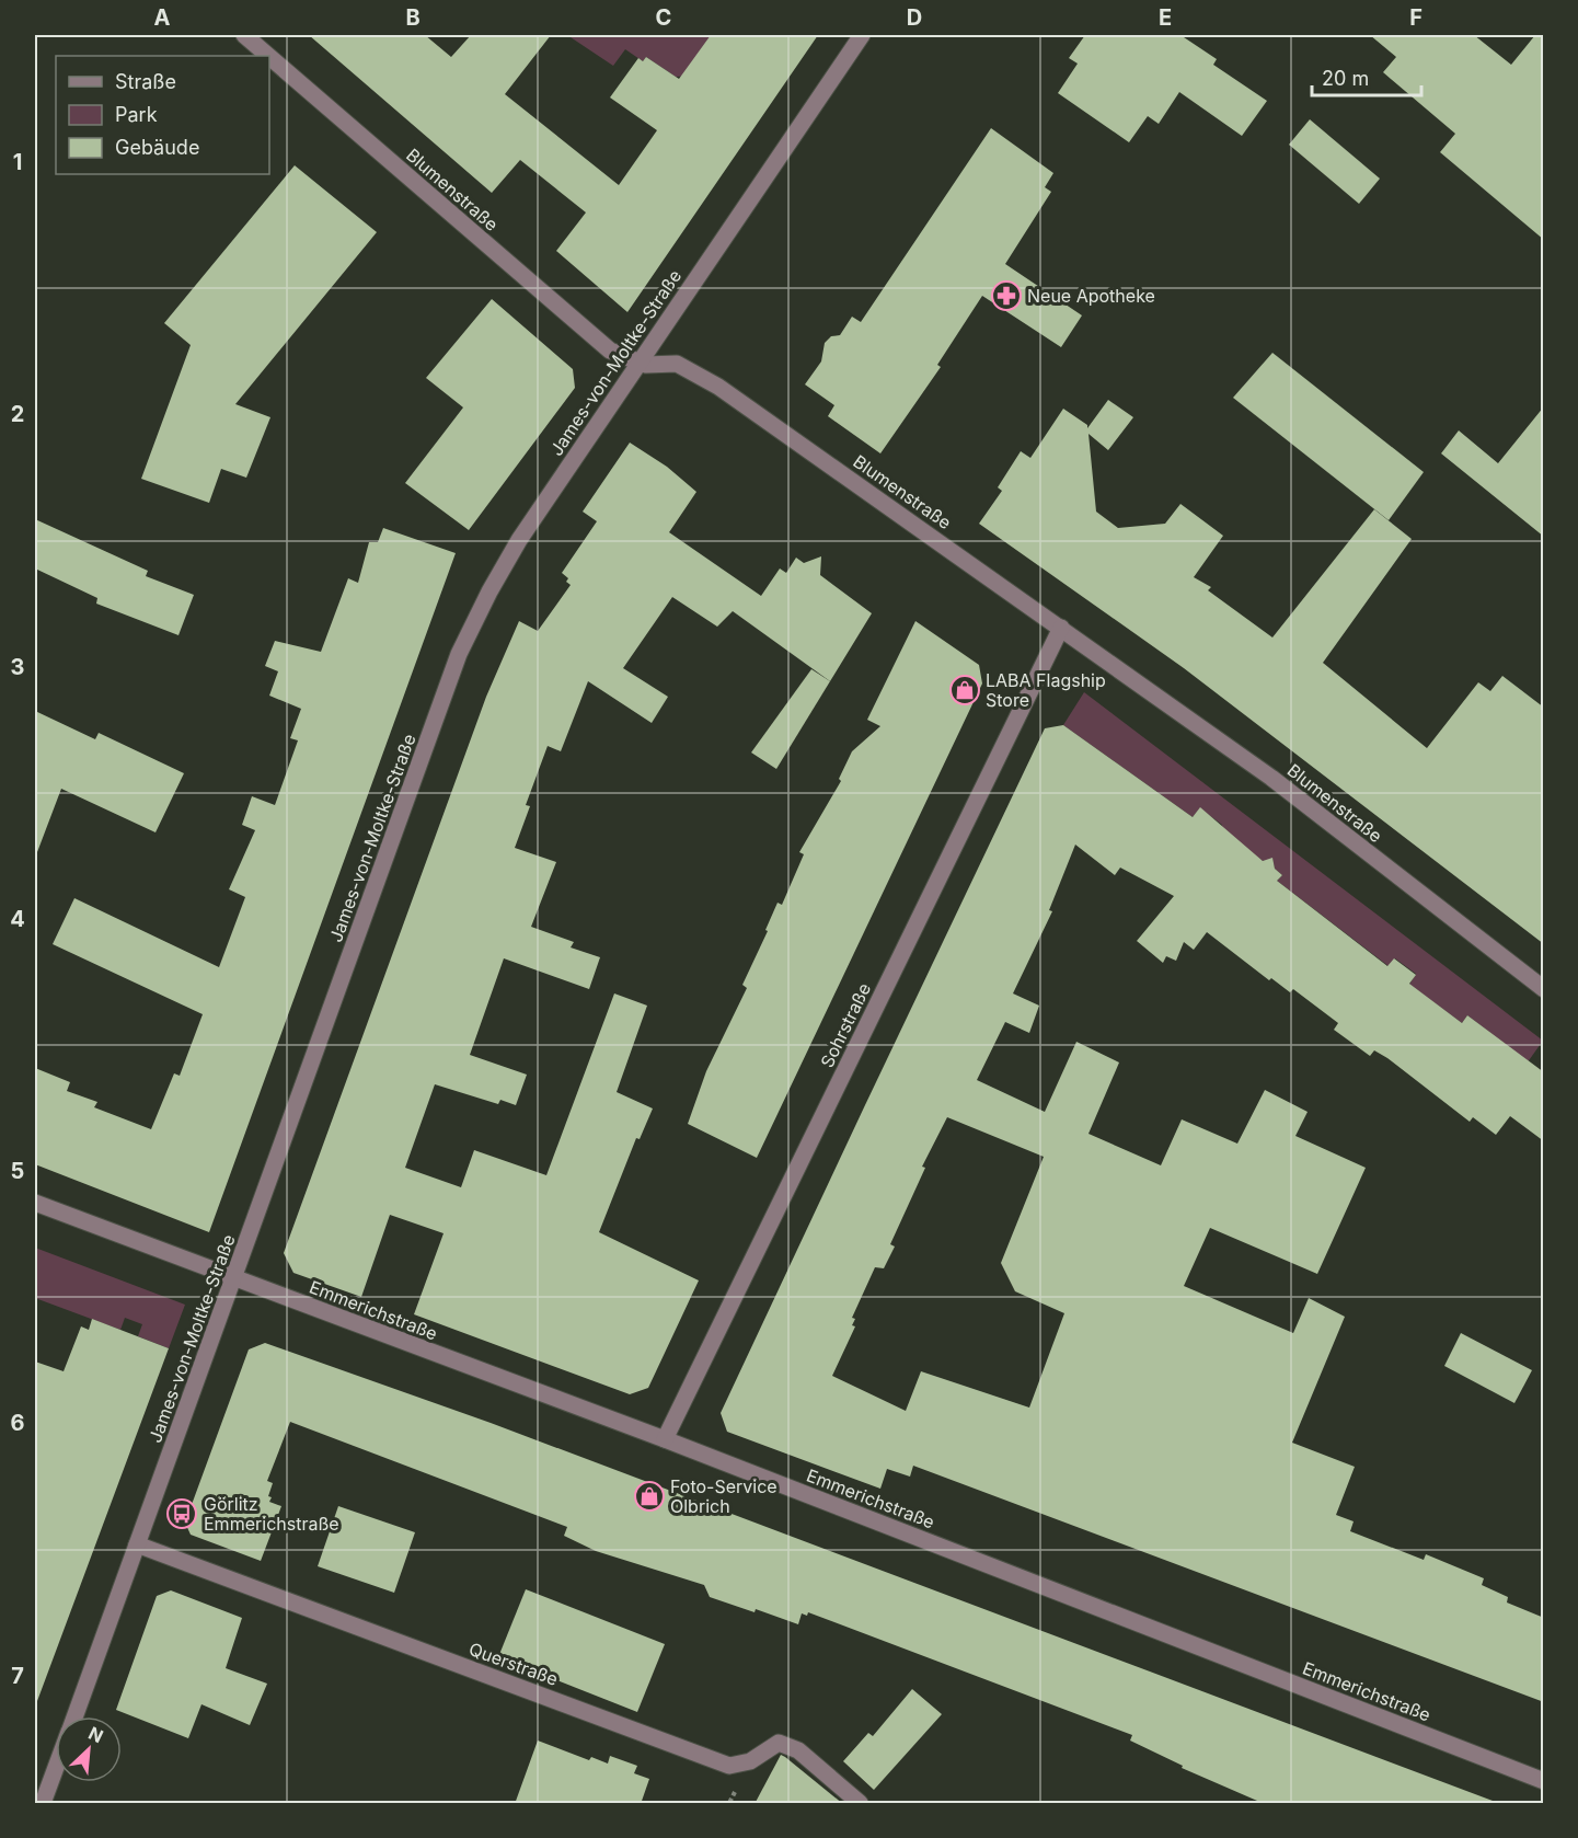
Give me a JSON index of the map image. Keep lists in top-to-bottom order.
{
  "streets": {
    "street": [
      "Blumenstraße",
      "James-von-Moltke-Straße",
      "Sohrstraße",
      "Emmerichstraße",
      "Querstraße"
    ]
  },
  "crossings": [
    ["Blumenstraße", "James-von-Moltke-Straße"],
    ["Blumenstraße", "Sohrstraße"],
    ["James-von-Moltke-Straße", "Emmerichstraße"],
    ["James-von-Moltke-Straße", "Querstraße"],
    ["Sohrstraße", "Emmerichstraße"]
  ],
  "places": {
    "pharmacy": ["Neue Apotheke"],
    "shop": ["LABA Flagship Store", "Foto-Service Olbrich"],
    "bus stop": ["Görlitz Emmerichstraße"]
  },
  "legend": ["Straße", "Park", "Gebäude"],
  "scale_bar": "20 m",
  "north": "top right",
  "grid": {
    "columns": [
      "A",
      "B",
      "C",
      "D",
      "E",
      "F"
    ],
    "rows": [
      "1",
      "2",
      "3",
      "4",
      "5",
      "6",
      "7"
    ]
  }
}
